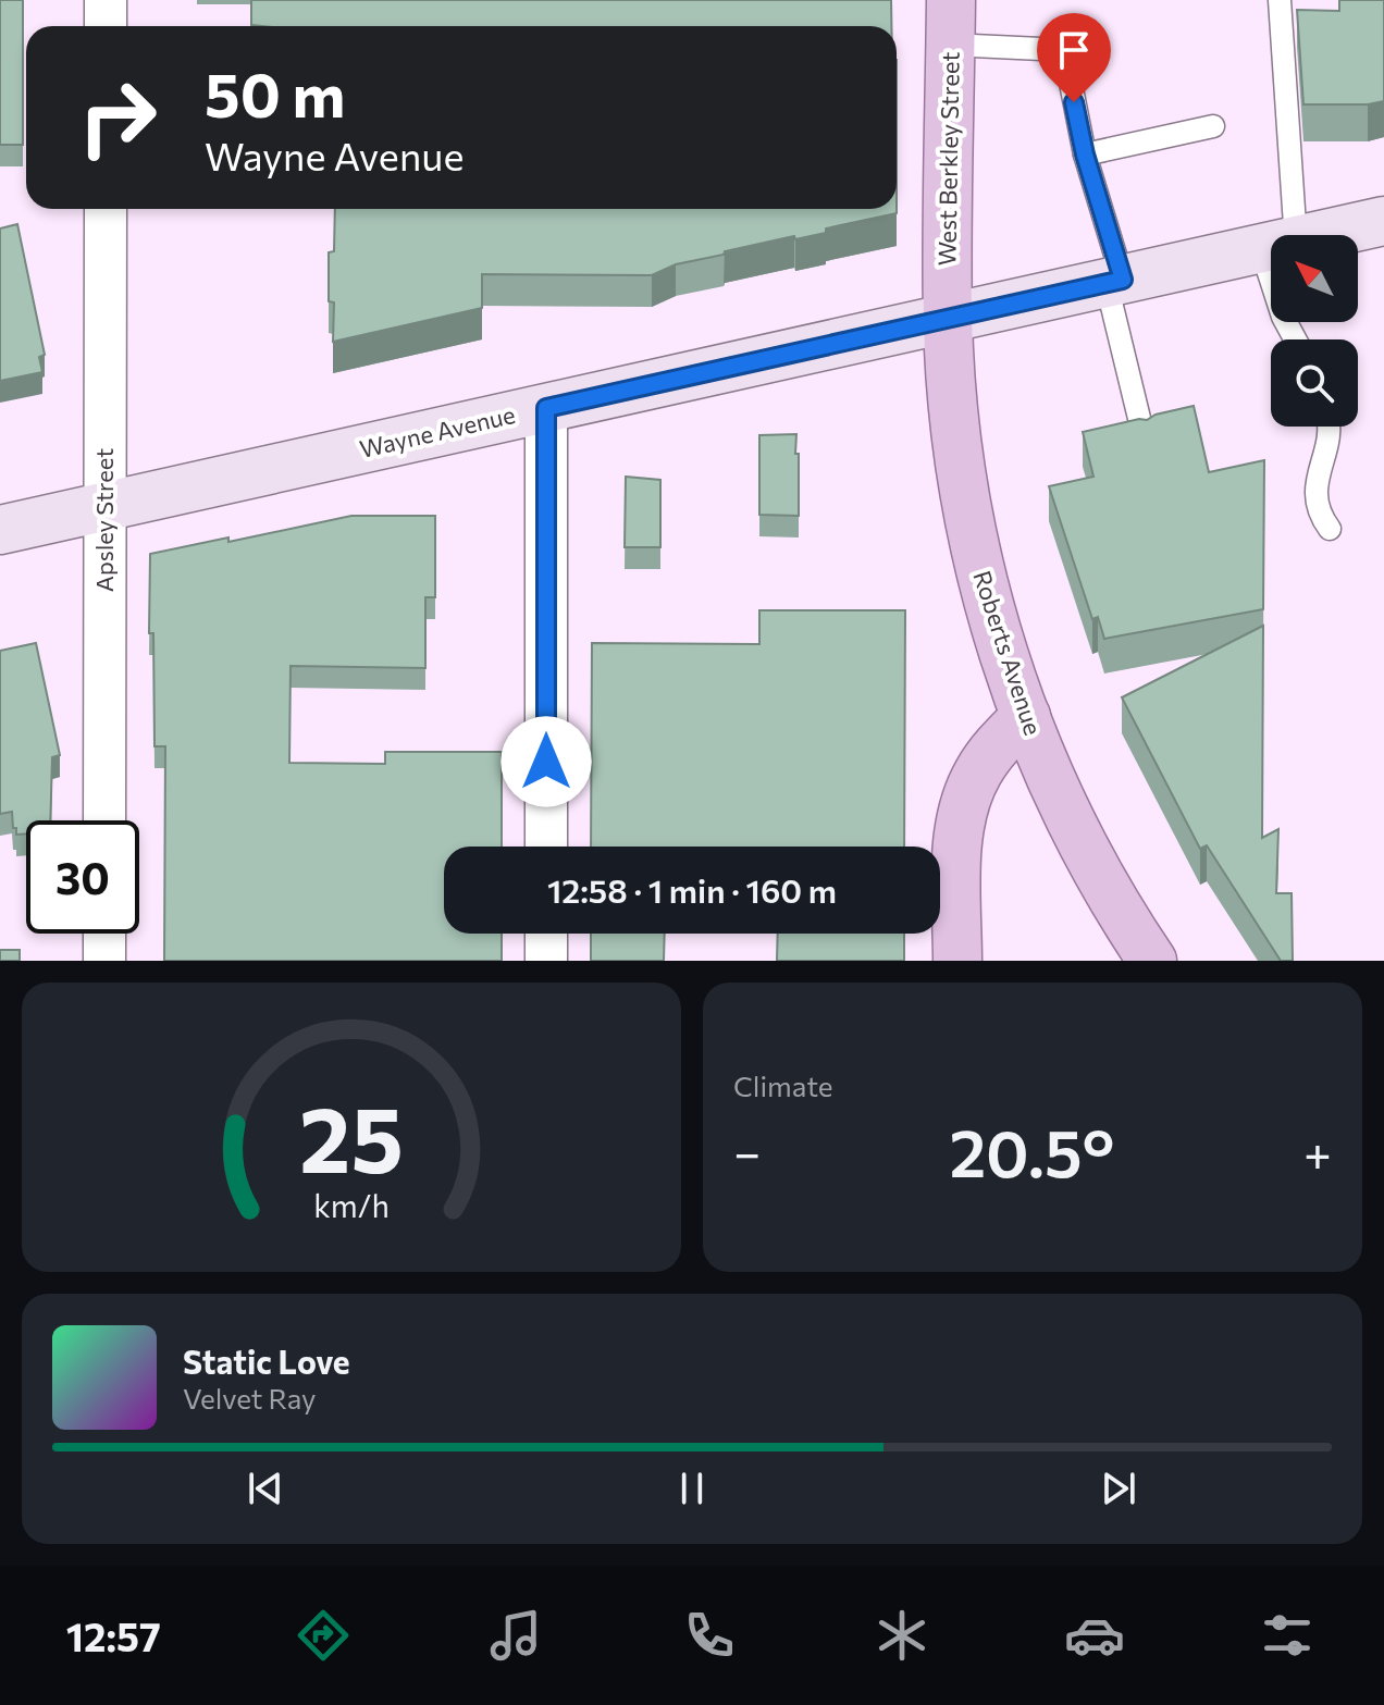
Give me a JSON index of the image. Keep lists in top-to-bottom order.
{
  "streets": {
    "main road": ["West Berkley Street", "Wayne Avenue", "Roberts Avenue"],
    "street": ["Apsley Street"]
  },
  "crossings": [
    ["West Berkley Street", "Wayne Avenue"],
    ["West Berkley Street", "Roberts Avenue"],
    ["Wayne Avenue", "Apsley Street"],
    ["Wayne Avenue", "Roberts Avenue"]
  ],
  "north": "top left",
  "page": {
    "turn": ["50 m", "Wayne Avenue"],
    "limit": "30",
    "trip": "12:58 · 1 min · 160 m",
    "tile": "Climate",
    "heat": ["−", "20.5°", "+"],
    "song": ["Static Love", "Velvet Ray"],
    "tabs": "12:57",
    "gauge": ["25", "km/h"]
  }
}
